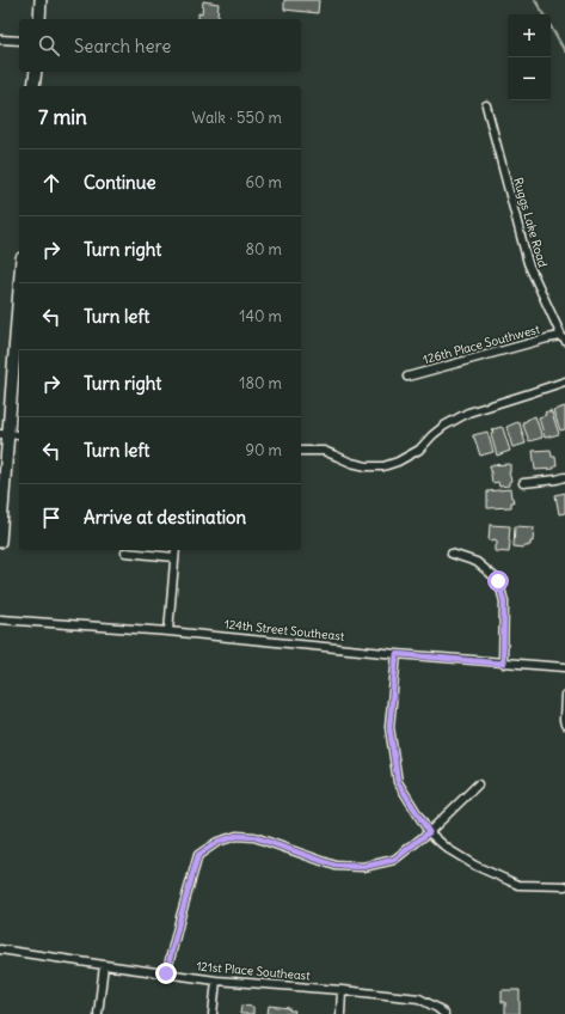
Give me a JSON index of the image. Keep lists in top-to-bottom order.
{
  "streets": {
    "street": [
      "Ruggs Lake Road",
      "126th Place Southwest",
      "124th Street Southeast",
      "121st Place Southeast"
    ]
  },
  "crossings": [
    ["Ruggs Lake Road", "126th Place Southwest"]
  ],
  "page": {
    "map_buttons": ["+", "−"],
    "search": "Search here",
    "heading": ["7 min", "Walk · 550 m"],
    "list": [
      ["Continue", "60 m"],
      ["Turn right", "80 m"],
      ["Turn left", "140 m"],
      ["Turn right", "180 m"],
      ["Turn left", "90 m"],
      "Arrive at destination"
    ]
  }
}
